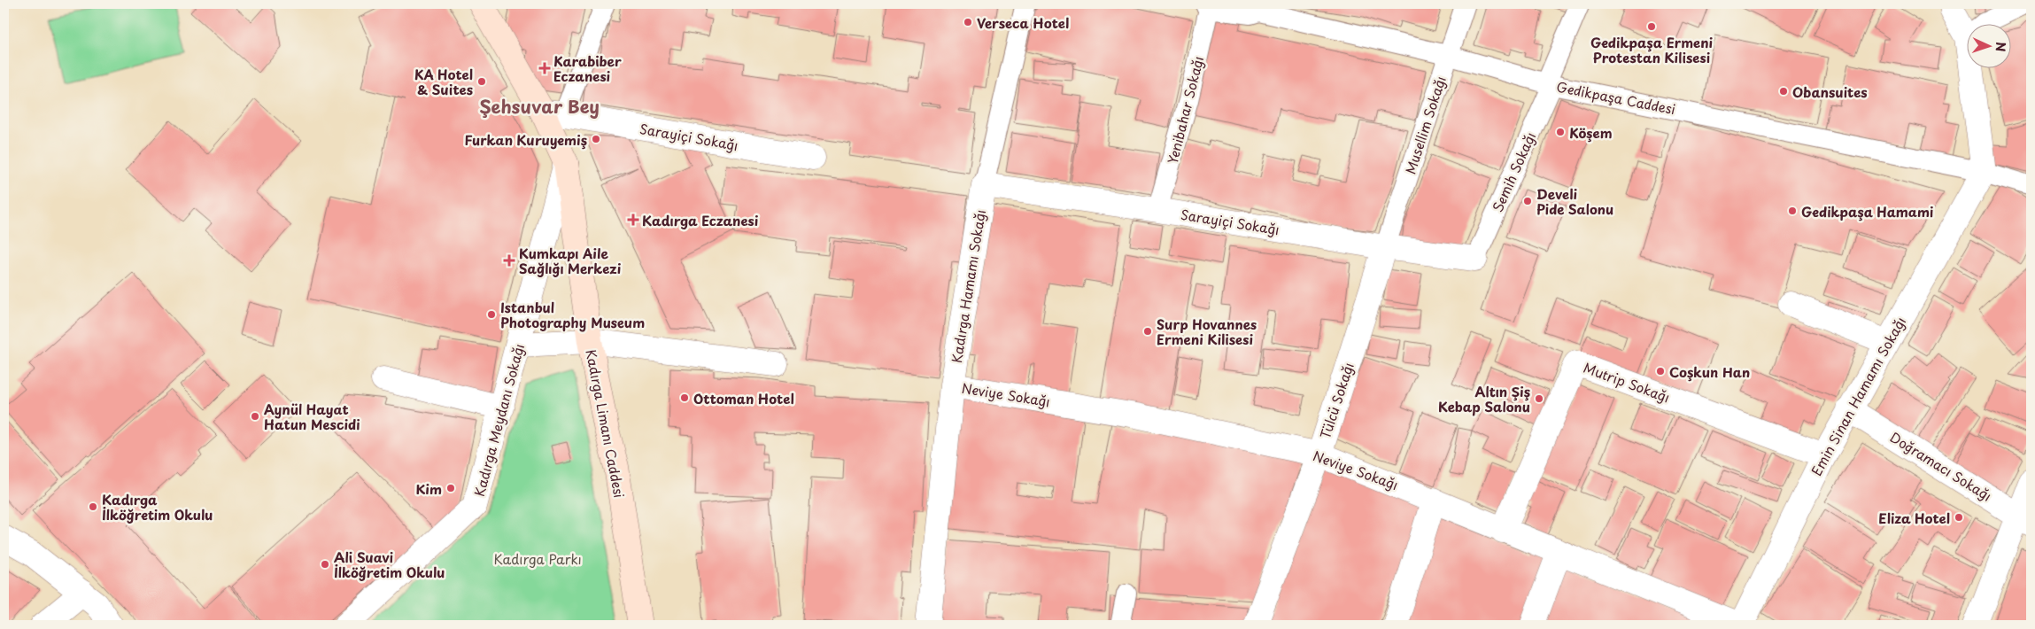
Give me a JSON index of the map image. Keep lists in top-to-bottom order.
{
  "streets": {
    "main road": ["Kadırga Limanı Caddesi"],
    "street": [
      "Gedikpaşa Caddesi",
      "Yenibahar Sokağı",
      "Musellim Sokağı",
      "Sarayiçi Sokağı",
      "Semih Sokağı",
      "Kadırga Hamamı Sokağı",
      "Mutrip Sokağı",
      "Neviye Sokağı",
      "Emin Sinan Hamamı Sokağı",
      "Tülcü Sokağı",
      "Kadırga Meydanı Sokağı",
      "Doğramacı Sokağı"
    ]
  },
  "crossings": [
    ["Gedikpaşa Caddesi", "Yenibahar Sokağı"],
    ["Gedikpaşa Caddesi", "Musellim Sokağı"],
    ["Gedikpaşa Caddesi", "Semih Sokağı"],
    ["Gedikpaşa Caddesi", "Emin Sinan Hamamı Sokağı"],
    ["Yenibahar Sokağı", "Sarayiçi Sokağı"],
    ["Musellim Sokağı", "Sarayiçi Sokağı"],
    ["Musellim Sokağı", "Tülcü Sokağı"],
    ["Sarayiçi Sokağı", "Semih Sokağı"],
    ["Sarayiçi Sokağı", "Kadırga Hamamı Sokağı"],
    ["Sarayiçi Sokağı", "Tülcü Sokağı"],
    ["Sarayiçi Sokağı", "Kadırga Limanı Caddesi"],
    ["Kadırga Hamamı Sokağı", "Neviye Sokağı"],
    ["Mutrip Sokağı", "Neviye Sokağı"],
    ["Mutrip Sokağı", "Emin Sinan Hamamı Sokağı"],
    ["Neviye Sokağı", "Emin Sinan Hamamı Sokağı"],
    ["Neviye Sokağı", "Tülcü Sokağı"],
    ["Emin Sinan Hamamı Sokağı", "Doğramacı Sokağı"],
    ["Kadırga Meydanı Sokağı", "Kadırga Limanı Caddesi"]
  ],
  "districts": ["Şehsuvar Bey"],
  "parks": ["Kadırga Parkı"],
  "places": {
    "other": [
      "Verseca Hotel",
      "Gedikpaşa Ermeni Protestan Kilisesi",
      "KA Hotel & Suites",
      "Obansuites",
      "Köşem",
      "Furkan Kuruyemiş",
      "Develi Pide Salonu",
      "Gedikpaşa Hamami",
      "Istanbul Photography Museum",
      "Surp Hovannes Ermeni Kilisesi",
      "Coşkun Han",
      "Ottoman Hotel",
      "Altın Şiş Kebap Salonu",
      "Aynül Hayat Hatun Mescidi",
      "Kim",
      "Kadırga İlköğretim Okulu",
      "Eliza Hotel",
      "Ali Suavi İlköğretim Okulu"
    ],
    "health": ["Karabiber Eczanesi", "Kadırga Eczanesi", "Kumkapı Aile Sağlığı Merkezi"]
  },
  "north": "right"
}
